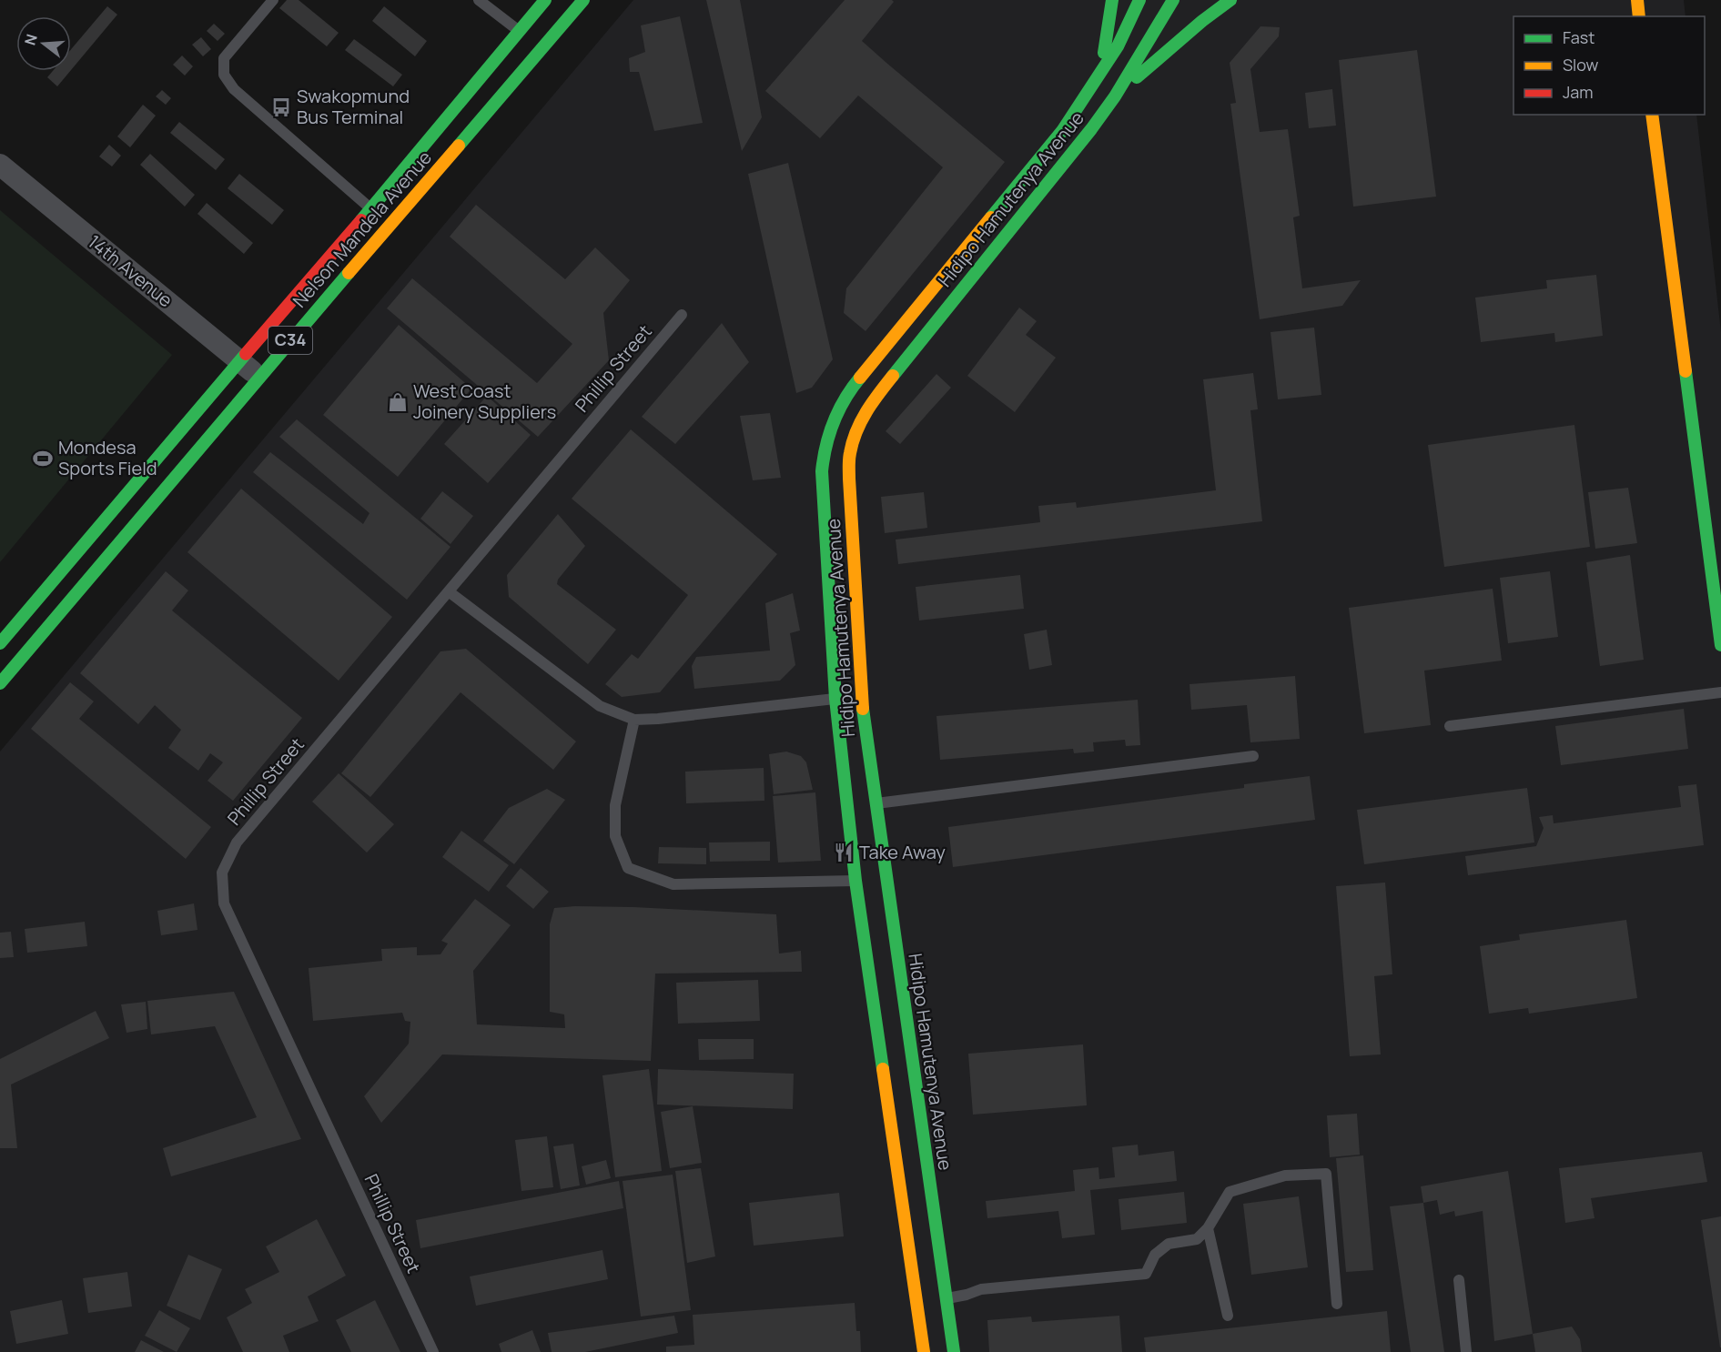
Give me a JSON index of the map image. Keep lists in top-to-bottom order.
{
  "streets": {
    "street": [
      "Hidipo Hamutenya Avenue",
      "Nelson Mandela Avenue",
      "14th Avenue",
      "C34"
    ],
    "lane": ["Phillip Street"]
  },
  "crossings": [
    ["Nelson Mandela Avenue", "14th Avenue"]
  ],
  "places": {
    "bus stop": ["Swakopmund Bus Terminal"],
    "shop": ["West Coast Joinery Suppliers"],
    "sports": ["Mondesa Sports Field"],
    "restaurant": ["Take Away"]
  },
  "legend": ["Fast", "Slow", "Jam"],
  "north": "left"
}
